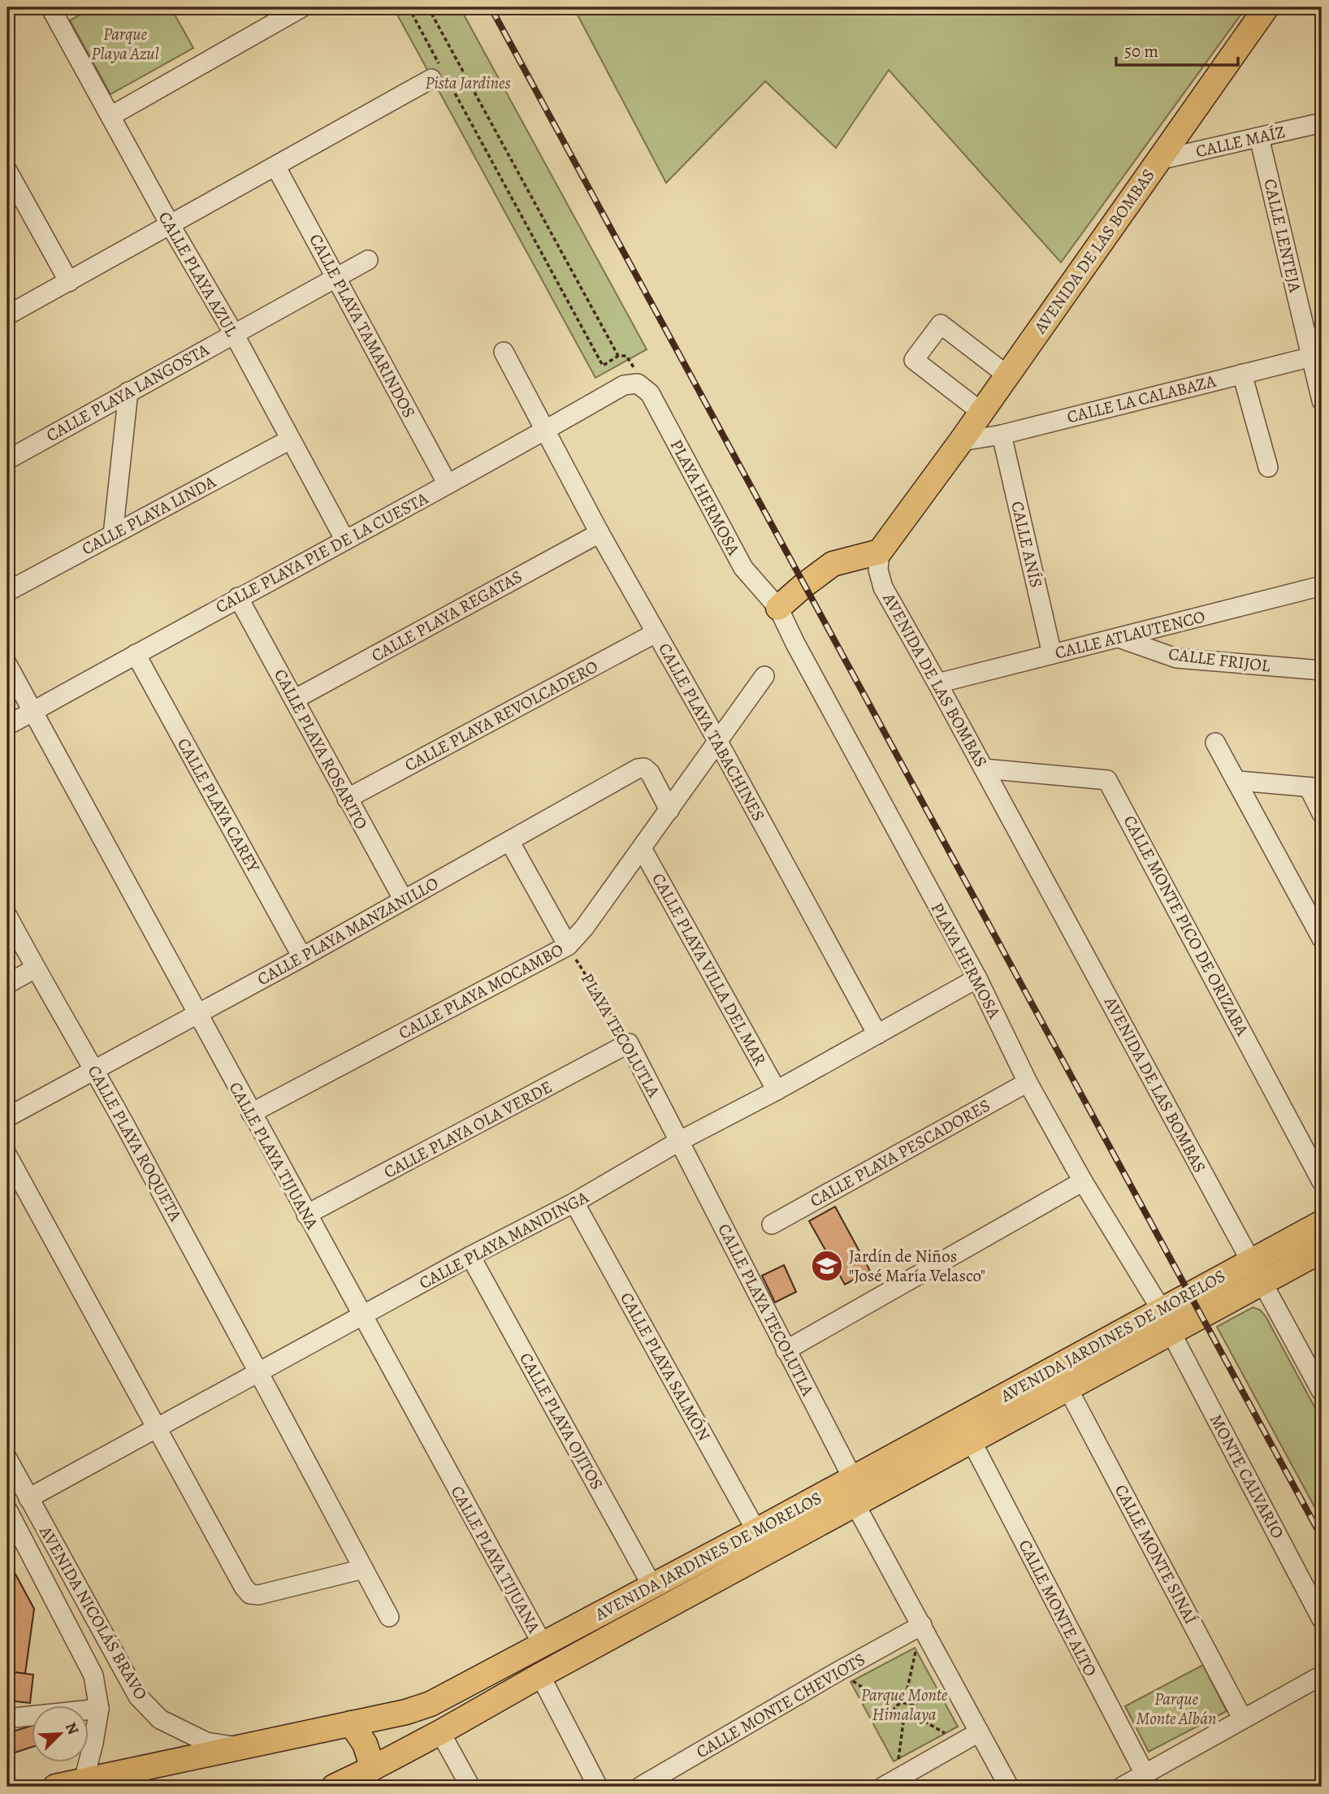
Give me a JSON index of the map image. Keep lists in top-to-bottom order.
{
  "streets": {
    "main road": ["AVENIDA DE LAS BOMBAS", "AVENIDA JARDINES DE MORELOS"],
    "street": [
      "CALLE MAÍZ",
      "CALLE LENTEJA",
      "CALLE PLAYA AZUL",
      "CALLE PLAYA TAMARINDOS",
      "CALLE PLAYA LANGOSTA",
      "CALLE LA CALABAZA",
      "PLAYA HERMOSA",
      "CALLE PLAYA LINDA",
      "CALLE ANÍS",
      "CALLE PLAYA PIE DE LA CUESTA",
      "CALLE PLAYA REGATAS",
      "CALLE ATLAUTENCO",
      "CALLE FRIJOL",
      "CALLE PLAYA REVOLCADERO",
      "CALLE PLAYA TABACHINES",
      "CALLE PLAYA ROSARITO",
      "CALLE PLAYA CAREY",
      "CALLE MONTE PICO DE ORIZABA",
      "CALLE PLAYA MANZANILLO",
      "CALLE PLAYA VILLA DEL MAR",
      "CALLE PLAYA MOCAMBO",
      "PLAYA TECOLUTLA",
      "CALLE PLAYA OLA VERDE",
      "CALLE PLAYA ROQUETA",
      "CALLE PLAYA PESCADORES",
      "CALLE PLAYA TIJUANA",
      "CALLE PLAYA MANDINGA",
      "CALLE PLAYA TECOLUTLA",
      "CALLE PLAYA SALMÓN",
      "CALLE PLAYA OJITOS",
      "MONTE CALVARIO",
      "CALLE MONTE SINAÍ",
      "CALLE MONTE ALTO",
      "AVENIDA NICOLÁS BRAVO",
      "CALLE MONTE CHEVIOTS"
    ]
  },
  "crossings": [
    ["CALLE MAÍZ", "CALLE LENTEJA"],
    ["CALLE MAÍZ", "AVENIDA DE LAS BOMBAS"],
    ["CALLE LENTEJA", "CALLE LA CALABAZA"],
    ["AVENIDA DE LAS BOMBAS", "CALLE LA CALABAZA"],
    ["AVENIDA DE LAS BOMBAS", "CALLE ATLAUTENCO"],
    ["AVENIDA DE LAS BOMBAS", "CALLE MONTE PICO DE ORIZABA"],
    ["AVENIDA DE LAS BOMBAS", "AVENIDA JARDINES DE MORELOS"],
    ["CALLE PLAYA AZUL", "CALLE PLAYA LANGOSTA"],
    ["CALLE PLAYA AZUL", "CALLE PLAYA LINDA"],
    ["CALLE PLAYA AZUL", "CALLE PLAYA PIE DE LA CUESTA"],
    ["CALLE PLAYA TAMARINDOS", "CALLE PLAYA LANGOSTA"],
    ["CALLE PLAYA TAMARINDOS", "CALLE PLAYA PIE DE LA CUESTA"],
    ["CALLE LA CALABAZA", "CALLE ANÍS"],
    ["PLAYA HERMOSA", "CALLE PLAYA PIE DE LA CUESTA"],
    ["PLAYA HERMOSA", "CALLE PLAYA PESCADORES"],
    ["PLAYA HERMOSA", "CALLE PLAYA MANDINGA"],
    ["PLAYA HERMOSA", "AVENIDA JARDINES DE MORELOS"],
    ["CALLE ANÍS", "CALLE ATLAUTENCO"],
    ["CALLE PLAYA PIE DE LA CUESTA", "CALLE PLAYA TABACHINES"],
    ["CALLE PLAYA PIE DE LA CUESTA", "CALLE PLAYA ROSARITO"],
    ["CALLE PLAYA PIE DE LA CUESTA", "CALLE PLAYA CAREY"],
    ["CALLE PLAYA PIE DE LA CUESTA", "CALLE PLAYA TIJUANA"],
    ["CALLE PLAYA REGATAS", "CALLE PLAYA TABACHINES"],
    ["CALLE PLAYA REGATAS", "CALLE PLAYA ROSARITO"],
    ["CALLE ATLAUTENCO", "CALLE FRIJOL"],
    ["CALLE PLAYA REVOLCADERO", "CALLE PLAYA TABACHINES"],
    ["CALLE PLAYA REVOLCADERO", "CALLE PLAYA ROSARITO"],
    ["CALLE PLAYA TABACHINES", "CALLE PLAYA MOCAMBO"],
    ["CALLE PLAYA TABACHINES", "CALLE PLAYA MANDINGA"],
    ["CALLE PLAYA ROSARITO", "CALLE PLAYA MANZANILLO"],
    ["CALLE PLAYA CAREY", "CALLE PLAYA MANZANILLO"],
    ["CALLE PLAYA MANZANILLO", "CALLE PLAYA MOCAMBO"],
    ["CALLE PLAYA MANZANILLO", "CALLE PLAYA ROQUETA"],
    ["CALLE PLAYA MANZANILLO", "CALLE PLAYA TIJUANA"],
    ["CALLE PLAYA VILLA DEL MAR", "CALLE PLAYA MOCAMBO"],
    ["CALLE PLAYA VILLA DEL MAR", "CALLE PLAYA MANDINGA"],
    ["CALLE PLAYA MOCAMBO", "PLAYA TECOLUTLA"],
    ["CALLE PLAYA MOCAMBO", "CALLE PLAYA TIJUANA"],
    ["PLAYA TECOLUTLA", "CALLE PLAYA OLA VERDE"],
    ["PLAYA TECOLUTLA", "CALLE PLAYA MANDINGA"],
    ["PLAYA TECOLUTLA", "CALLE PLAYA TECOLUTLA"],
    ["CALLE PLAYA OLA VERDE", "CALLE PLAYA TIJUANA"],
    ["CALLE PLAYA ROQUETA", "CALLE PLAYA MANDINGA"],
    ["CALLE PLAYA TIJUANA", "CALLE PLAYA MANDINGA"],
    ["CALLE PLAYA TIJUANA", "AVENIDA JARDINES DE MORELOS"],
    ["CALLE PLAYA MANDINGA", "CALLE PLAYA TECOLUTLA"],
    ["CALLE PLAYA MANDINGA", "CALLE PLAYA SALMÓN"],
    ["CALLE PLAYA MANDINGA", "CALLE PLAYA OJITOS"],
    ["CALLE PLAYA MANDINGA", "AVENIDA NICOLÁS BRAVO"],
    ["CALLE PLAYA TECOLUTLA", "AVENIDA JARDINES DE MORELOS"],
    ["AVENIDA JARDINES DE MORELOS", "CALLE PLAYA SALMÓN"],
    ["AVENIDA JARDINES DE MORELOS", "CALLE PLAYA OJITOS"],
    ["AVENIDA JARDINES DE MORELOS", "MONTE CALVARIO"],
    ["AVENIDA JARDINES DE MORELOS", "CALLE MONTE SINAÍ"],
    ["AVENIDA JARDINES DE MORELOS", "CALLE MONTE ALTO"],
    ["AVENIDA JARDINES DE MORELOS", "AVENIDA NICOLÁS BRAVO"]
  ],
  "parks": [
    "Parque Playa Azul",
    "Pista Jardines",
    "Parque Monte Himalaya",
    "Parque Monte Albán"
  ],
  "places": {
    "school or university": ["Jardín de Niños \"José María Velasco\""]
  },
  "scale_bar": "50 m",
  "north": "top right"
}
